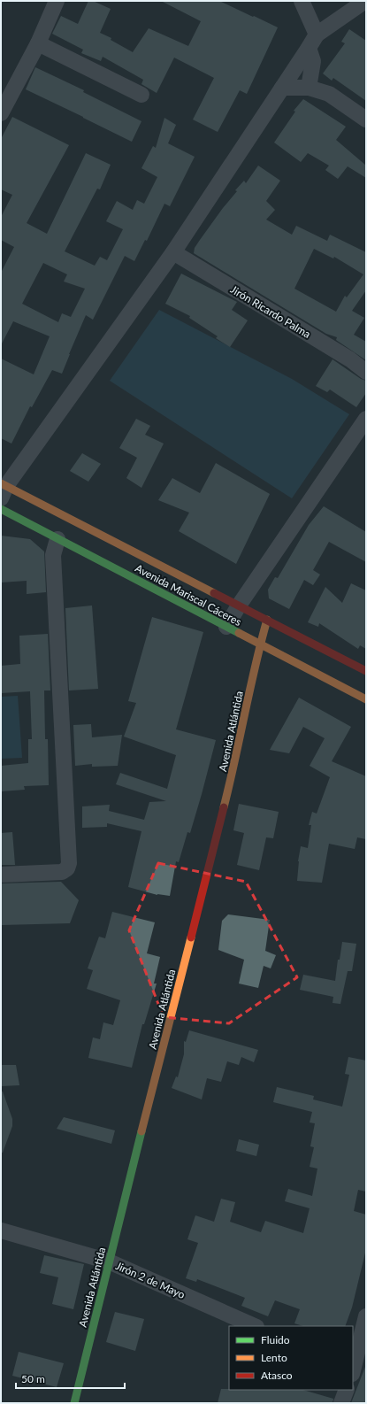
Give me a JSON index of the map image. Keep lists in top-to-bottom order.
{
  "streets": {
    "main road": ["Avenida Mariscal Cáceres", "Avenida Atlántida"],
    "street": ["Jirón Ricardo Palma", "Jirón 2 de Mayo"]
  },
  "crossings": [
    ["Avenida Mariscal Cáceres", "Avenida Atlántida"],
    ["Avenida Atlántida", "Jirón 2 de Mayo"]
  ],
  "legend": ["Fluido", "Lento", "Atasco"],
  "scale_bar": "50 m"
}
